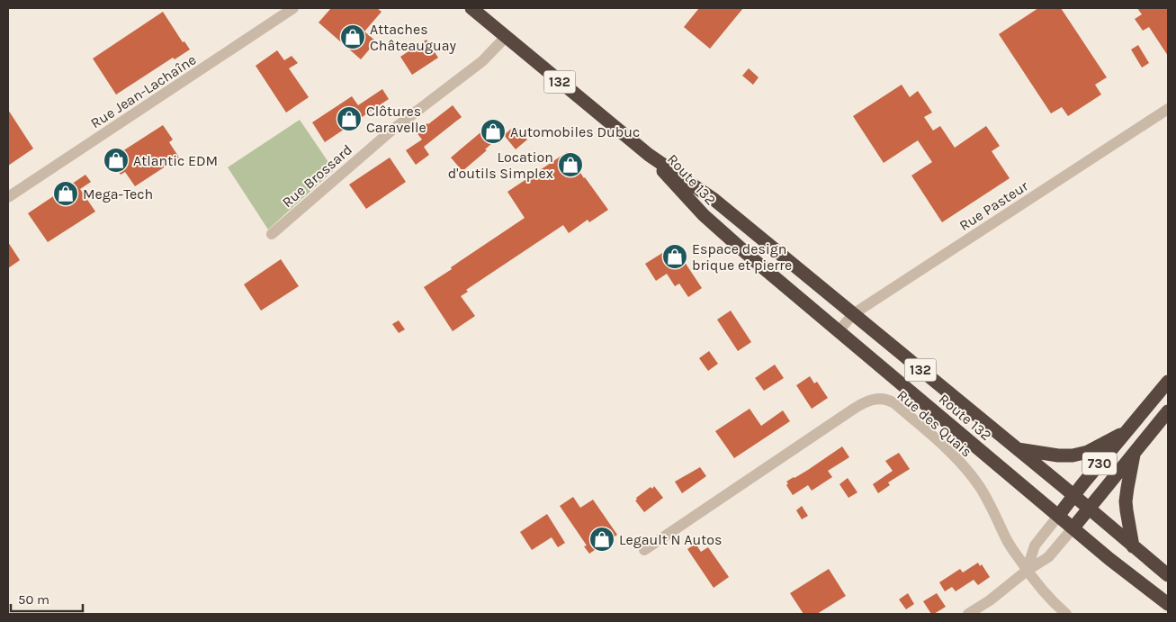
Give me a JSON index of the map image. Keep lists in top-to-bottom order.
{
  "streets": {
    "highway": ["132", "Route 132", "730"],
    "street": [
      "Rue Jean-Lachaîne",
      "Rue Brossard",
      "Rue Pasteur",
      "Rue des Quais"
    ]
  },
  "crossings": [
    ["Rue Brossard", "Route 132"],
    ["Route 132", "Rue Pasteur"],
    ["Route 132", "730"]
  ],
  "places": {
    "shop": [
      "Attaches Châteauguay",
      "Clôtures Caravelle",
      "Automobiles Dubuc",
      "Atlantic EDM",
      "Location d'outils Simplex",
      "Mega-Tech",
      "Espace design brique et pierre",
      "Legault N Autos"
    ]
  },
  "scale_bar": "50 m"
}
